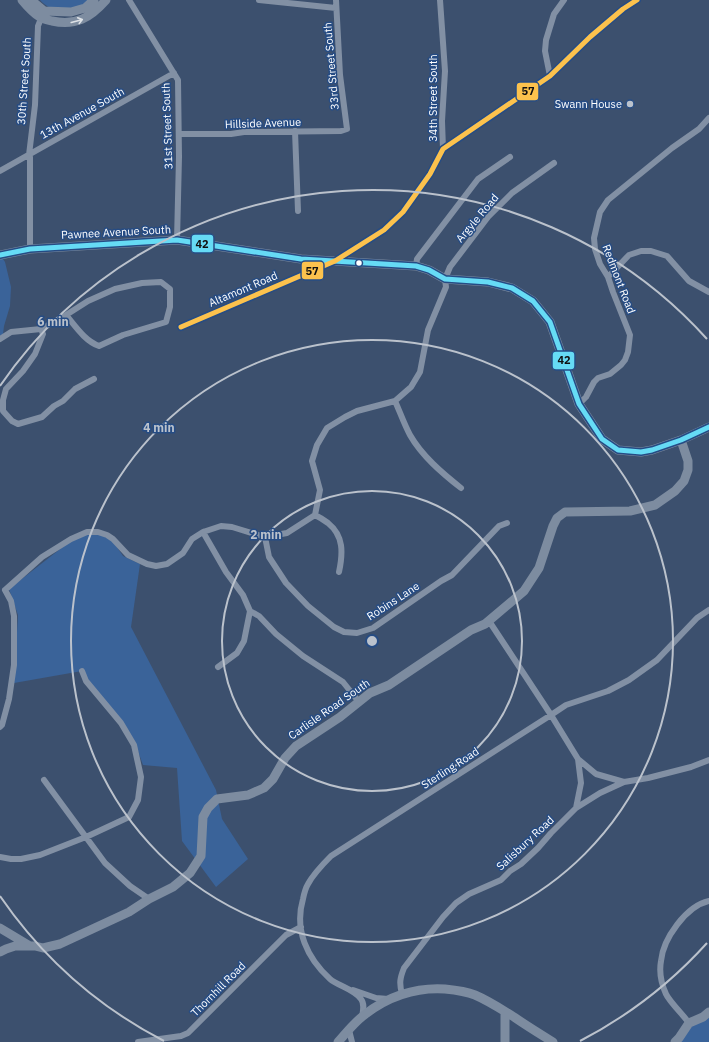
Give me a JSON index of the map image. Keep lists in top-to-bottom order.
{
  "streets": {
    "street": [
      "33rd Street South",
      "30th Street South",
      "34th Street South",
      "13th Avenue South",
      "Hillside Avenue",
      "31st Street South",
      "Argyle Road",
      "Pawnee Avenue South",
      "Redmont Road",
      "Altamont Road",
      "Robins Lane",
      "Carlisle Road South",
      "Sterling Road",
      "Salisbury Road",
      "Thornhill Road"
    ]
  },
  "crossings": [
    ["33rd Street South", "Hillside Avenue"],
    ["30th Street South", "13th Avenue South"],
    ["30th Street South", "Pawnee Avenue South"],
    ["34th Street South", "Altamont Road"],
    ["13th Avenue South", "31st Street South"],
    ["Hillside Avenue", "31st Street South"],
    ["31st Street South", "Pawnee Avenue South"],
    ["Argyle Road", "Pawnee Avenue South"],
    ["Pawnee Avenue South", "Altamont Road"],
    ["Sterling Road", "Thornhill Road"]
  ],
  "places": ["Swann House"],
  "lines": ["transit line 57", "transit line 42"],
  "rings": ["6 min", "4 min", "2 min"]
}
